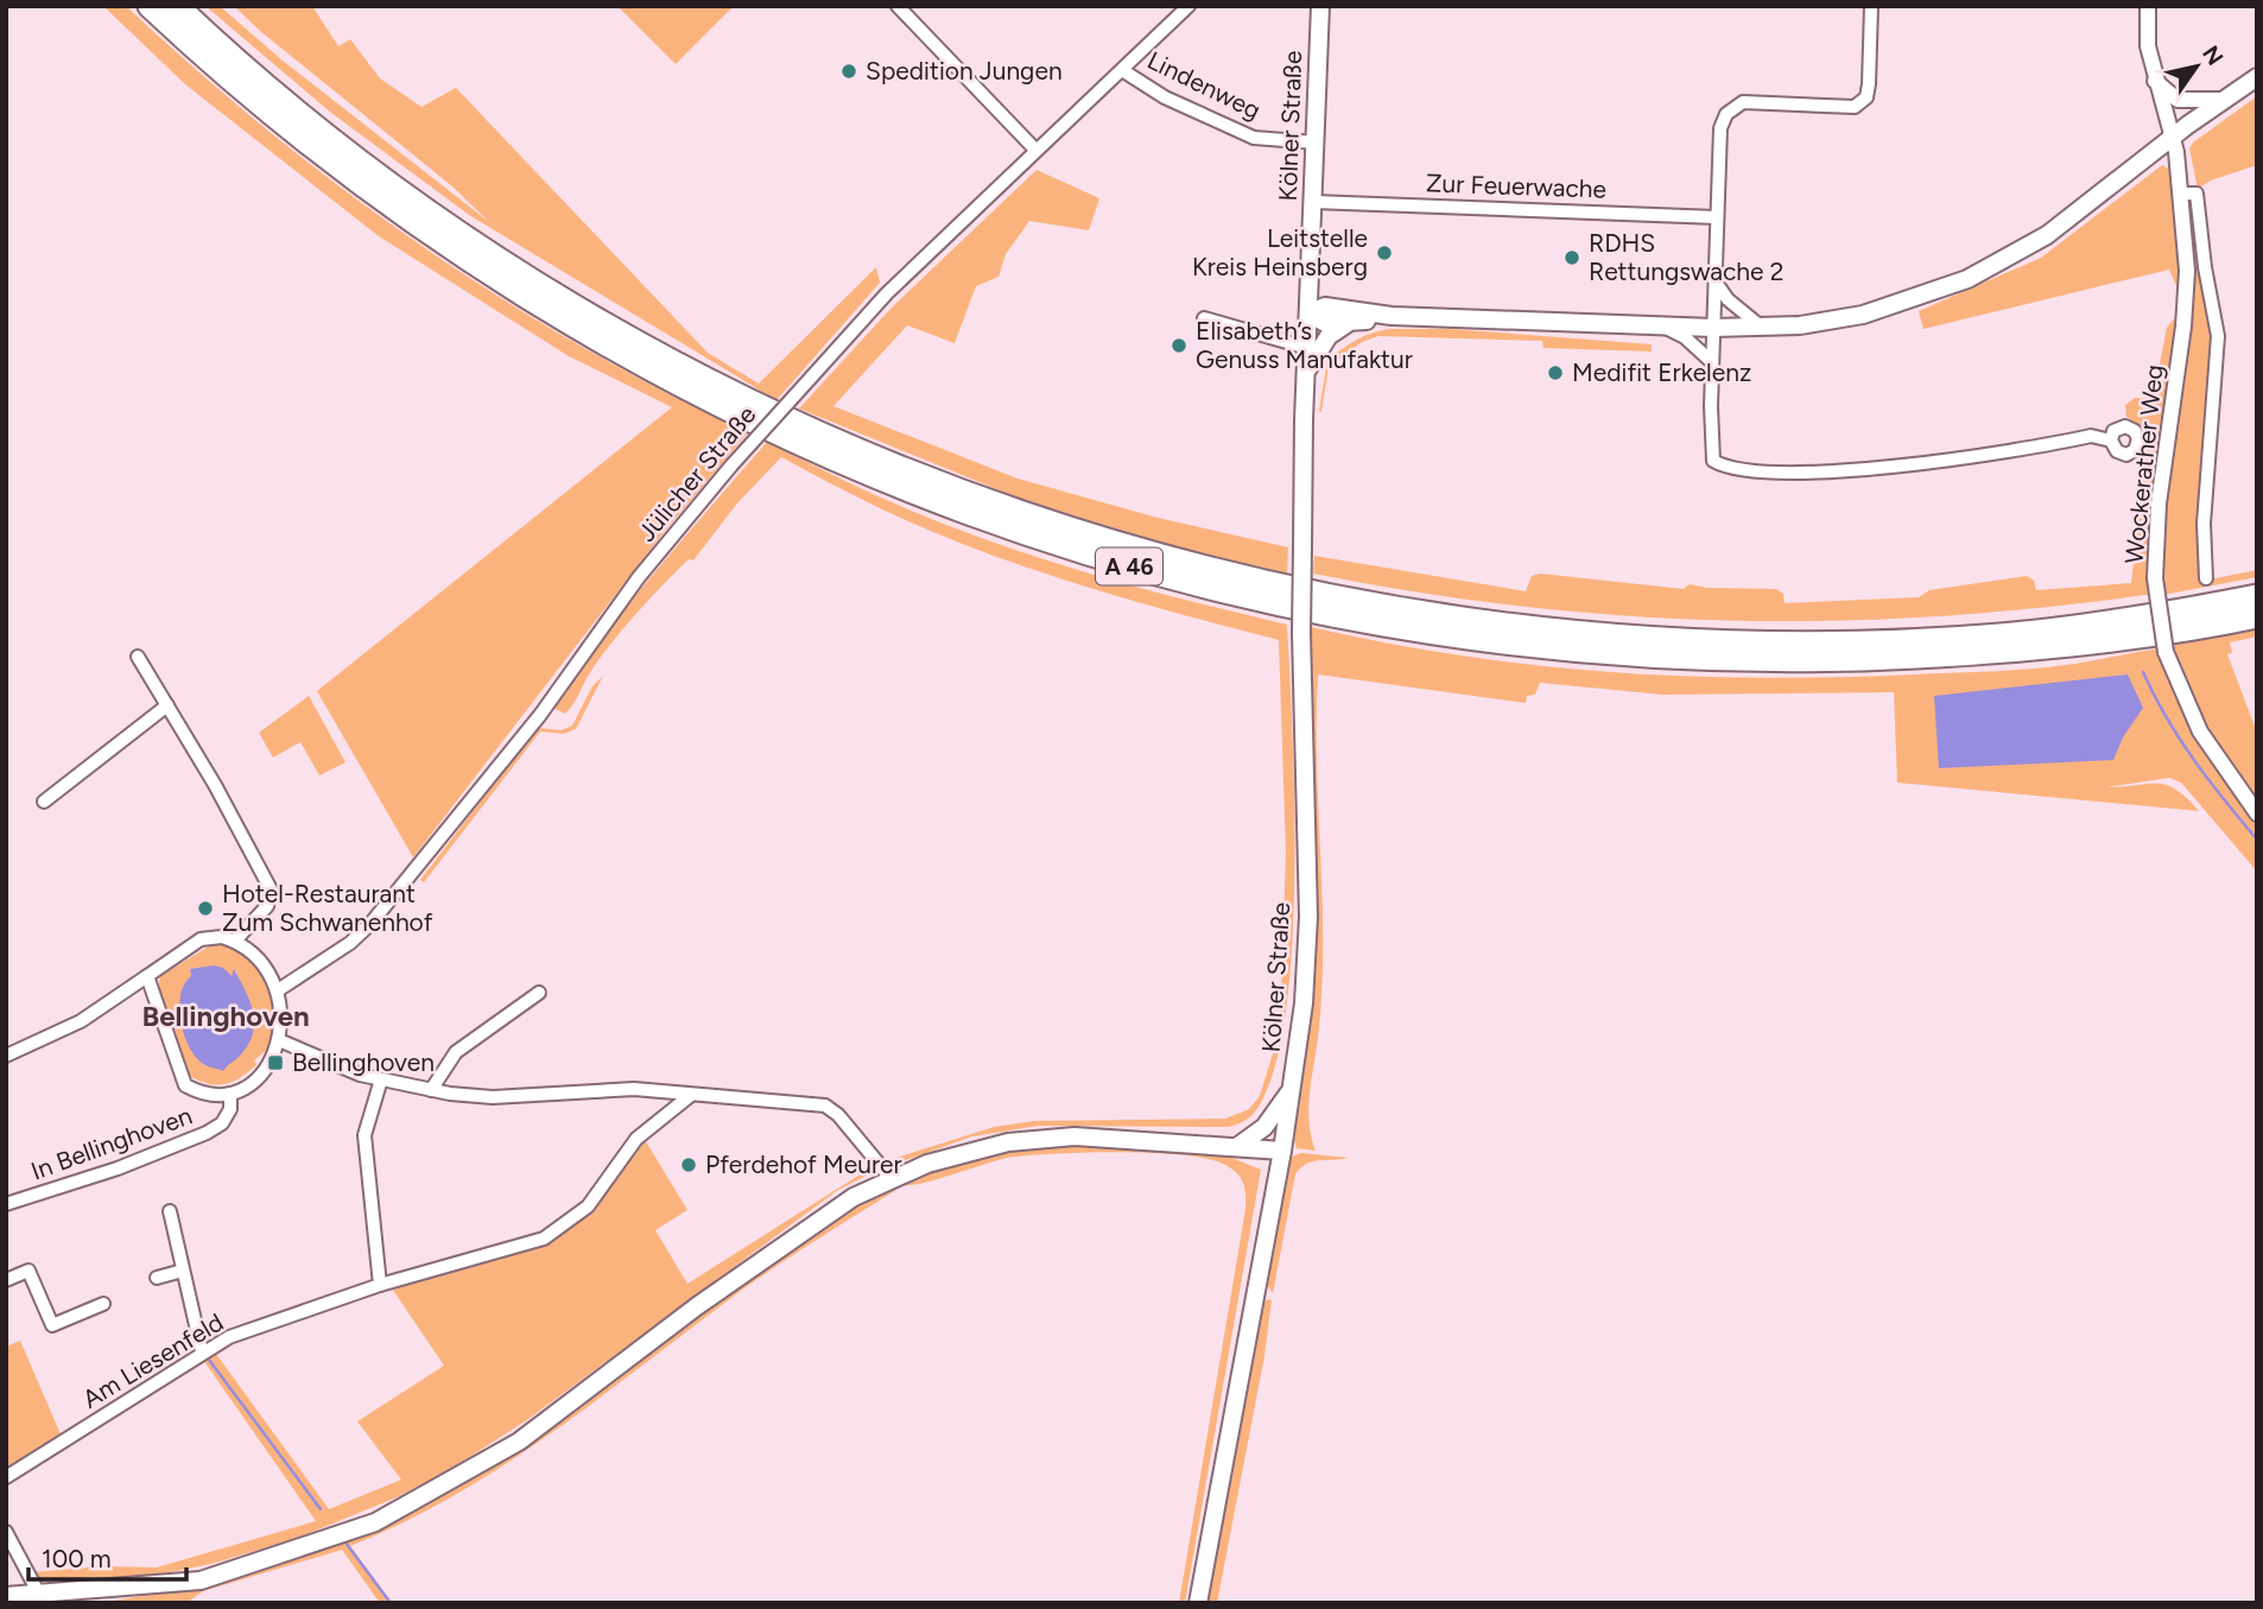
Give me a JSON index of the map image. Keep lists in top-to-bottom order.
{
  "streets": {
    "highway": ["A 46"],
    "main road": ["Kölner Straße"],
    "street": [
      "Lindenweg",
      "Zur Feuerwache",
      "Wockerather Weg",
      "Jülicher Straße",
      "In Bellinghoven",
      "Am Liesenfeld"
    ]
  },
  "crossings": [
    ["Lindenweg", "Kölner Straße"],
    ["Lindenweg", "Jülicher Straße"],
    ["Kölner Straße", "Zur Feuerwache"],
    ["Jülicher Straße", "In Bellinghoven"]
  ],
  "districts": ["Bellinghoven"],
  "places": {
    "other": [
      "Spedition Jungen",
      "Leitstelle Kreis Heinsberg",
      "RDHS Rettungswache 2",
      "Elisabeth’s Genuss Manufaktur",
      "Medifit Erkelenz",
      "Hotel-Restaurant Zum Schwanenhof",
      "Pferdehof Meurer"
    ],
    "transit": ["Bellinghoven"]
  },
  "scale_bar": "100 m",
  "north": "top right"
}
